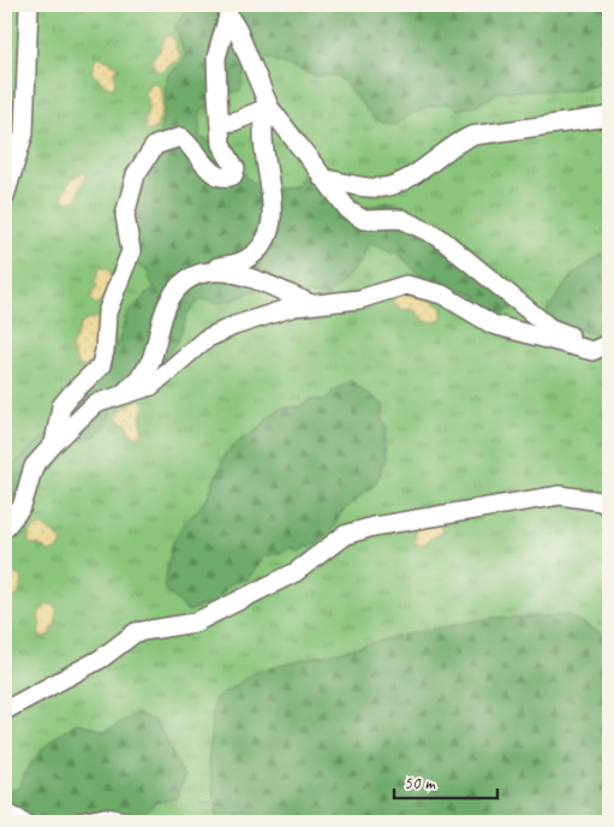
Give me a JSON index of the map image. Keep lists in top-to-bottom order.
{
  "scale_bar": "50 m"
}
